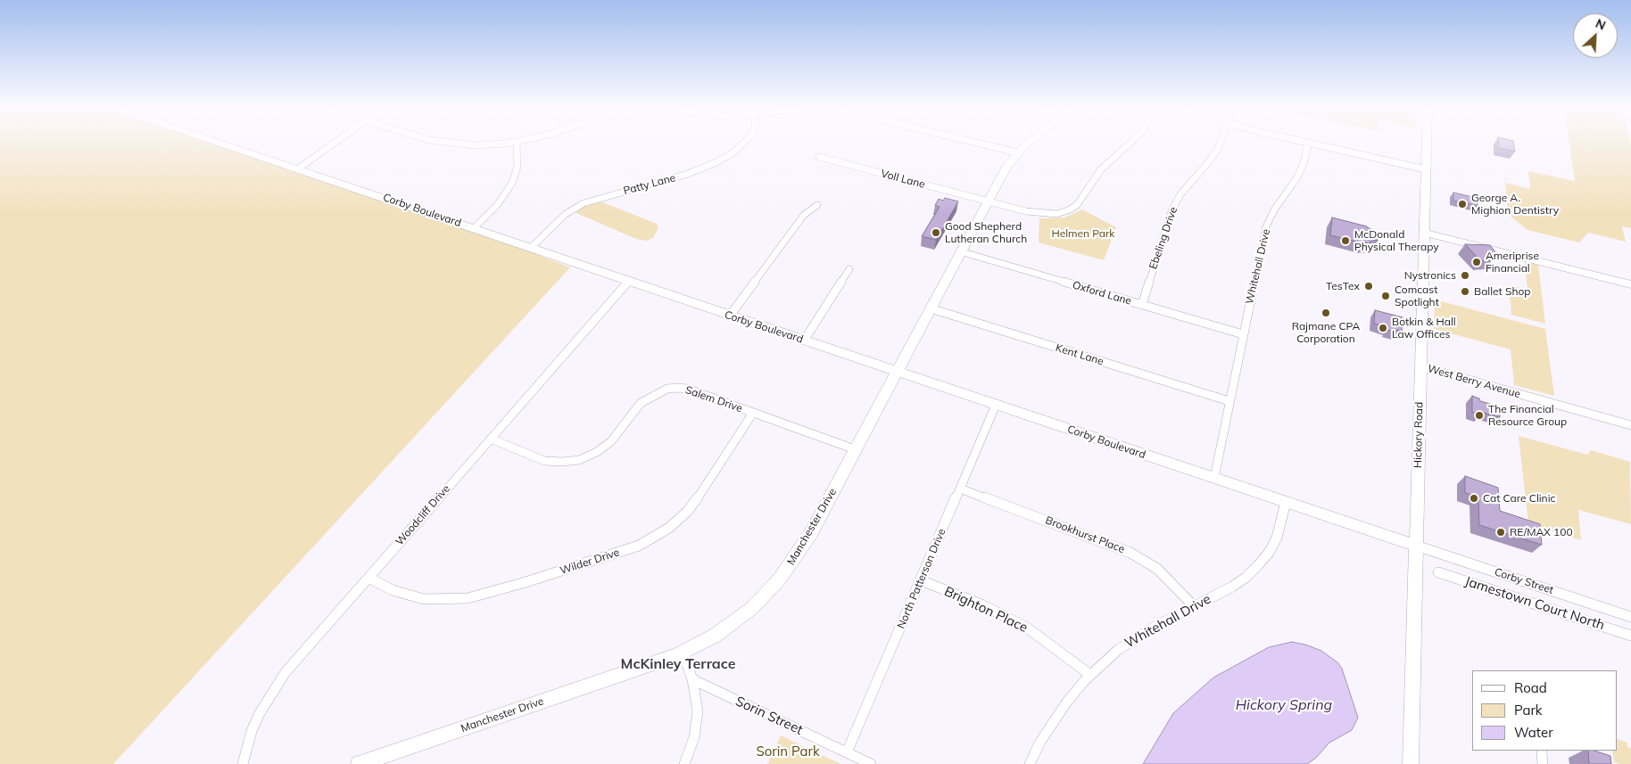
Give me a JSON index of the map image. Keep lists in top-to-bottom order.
{
  "streets": {
    "street": [
      "Voll Lane",
      "Patty Lane",
      "Corby Boulevard",
      "Ebeling Drive",
      "Whitehall Drive",
      "Oxford Lane",
      "Kent Lane",
      "West Berry Avenue",
      "Salem Drive",
      "Hickory Road",
      "Woodcliff Drive",
      "Manchester Drive",
      "Brookhurst Place",
      "Wilder Drive",
      "North Patterson Drive",
      "Corby Street",
      "Jamestown Court North",
      "Brighton Place",
      "Sorin Street"
    ]
  },
  "crossings": [
    ["Voll Lane", "Manchester Drive"],
    ["Patty Lane", "Corby Boulevard"],
    ["Corby Boulevard", "Whitehall Drive"],
    ["Corby Boulevard", "Hickory Road"],
    ["Corby Boulevard", "Woodcliff Drive"],
    ["Corby Boulevard", "Manchester Drive"],
    ["Corby Boulevard", "North Patterson Drive"],
    ["Corby Boulevard", "Corby Street"],
    ["Ebeling Drive", "Oxford Lane"],
    ["Whitehall Drive", "Oxford Lane"],
    ["Whitehall Drive", "Kent Lane"],
    ["Whitehall Drive", "Brookhurst Place"],
    ["Whitehall Drive", "Brighton Place"],
    ["Oxford Lane", "Manchester Drive"],
    ["Kent Lane", "Manchester Drive"],
    ["West Berry Avenue", "Hickory Road"],
    ["Salem Drive", "Woodcliff Drive"],
    ["Salem Drive", "Manchester Drive"],
    ["Salem Drive", "Wilder Drive"],
    ["Hickory Road", "Corby Street"],
    ["Woodcliff Drive", "Wilder Drive"],
    ["Brookhurst Place", "North Patterson Drive"],
    ["North Patterson Drive", "Brighton Place"],
    ["North Patterson Drive", "Sorin Street"]
  ],
  "districts": ["McKinley Terrace"],
  "water": ["Hickory Spring"],
  "parks": ["Helmen Park", "Sorin Park"],
  "places": [
    "George A. Mighion Dentistry",
    "Good Shepherd Lutheran Church",
    "McDonald Physical Therapy",
    "Ameriprise Financial",
    "Nystronics",
    "TesTex",
    "Ballet Shop",
    "Comcast Spotlight",
    "Rajmane CPA Corporation",
    "Botkin & Hall Law Offices",
    "The Financial Resource Group",
    "Cat Care Clinic",
    "RE/MAX 100"
  ],
  "legend": ["Road", "Park", "Water"],
  "north": "top right"
}
